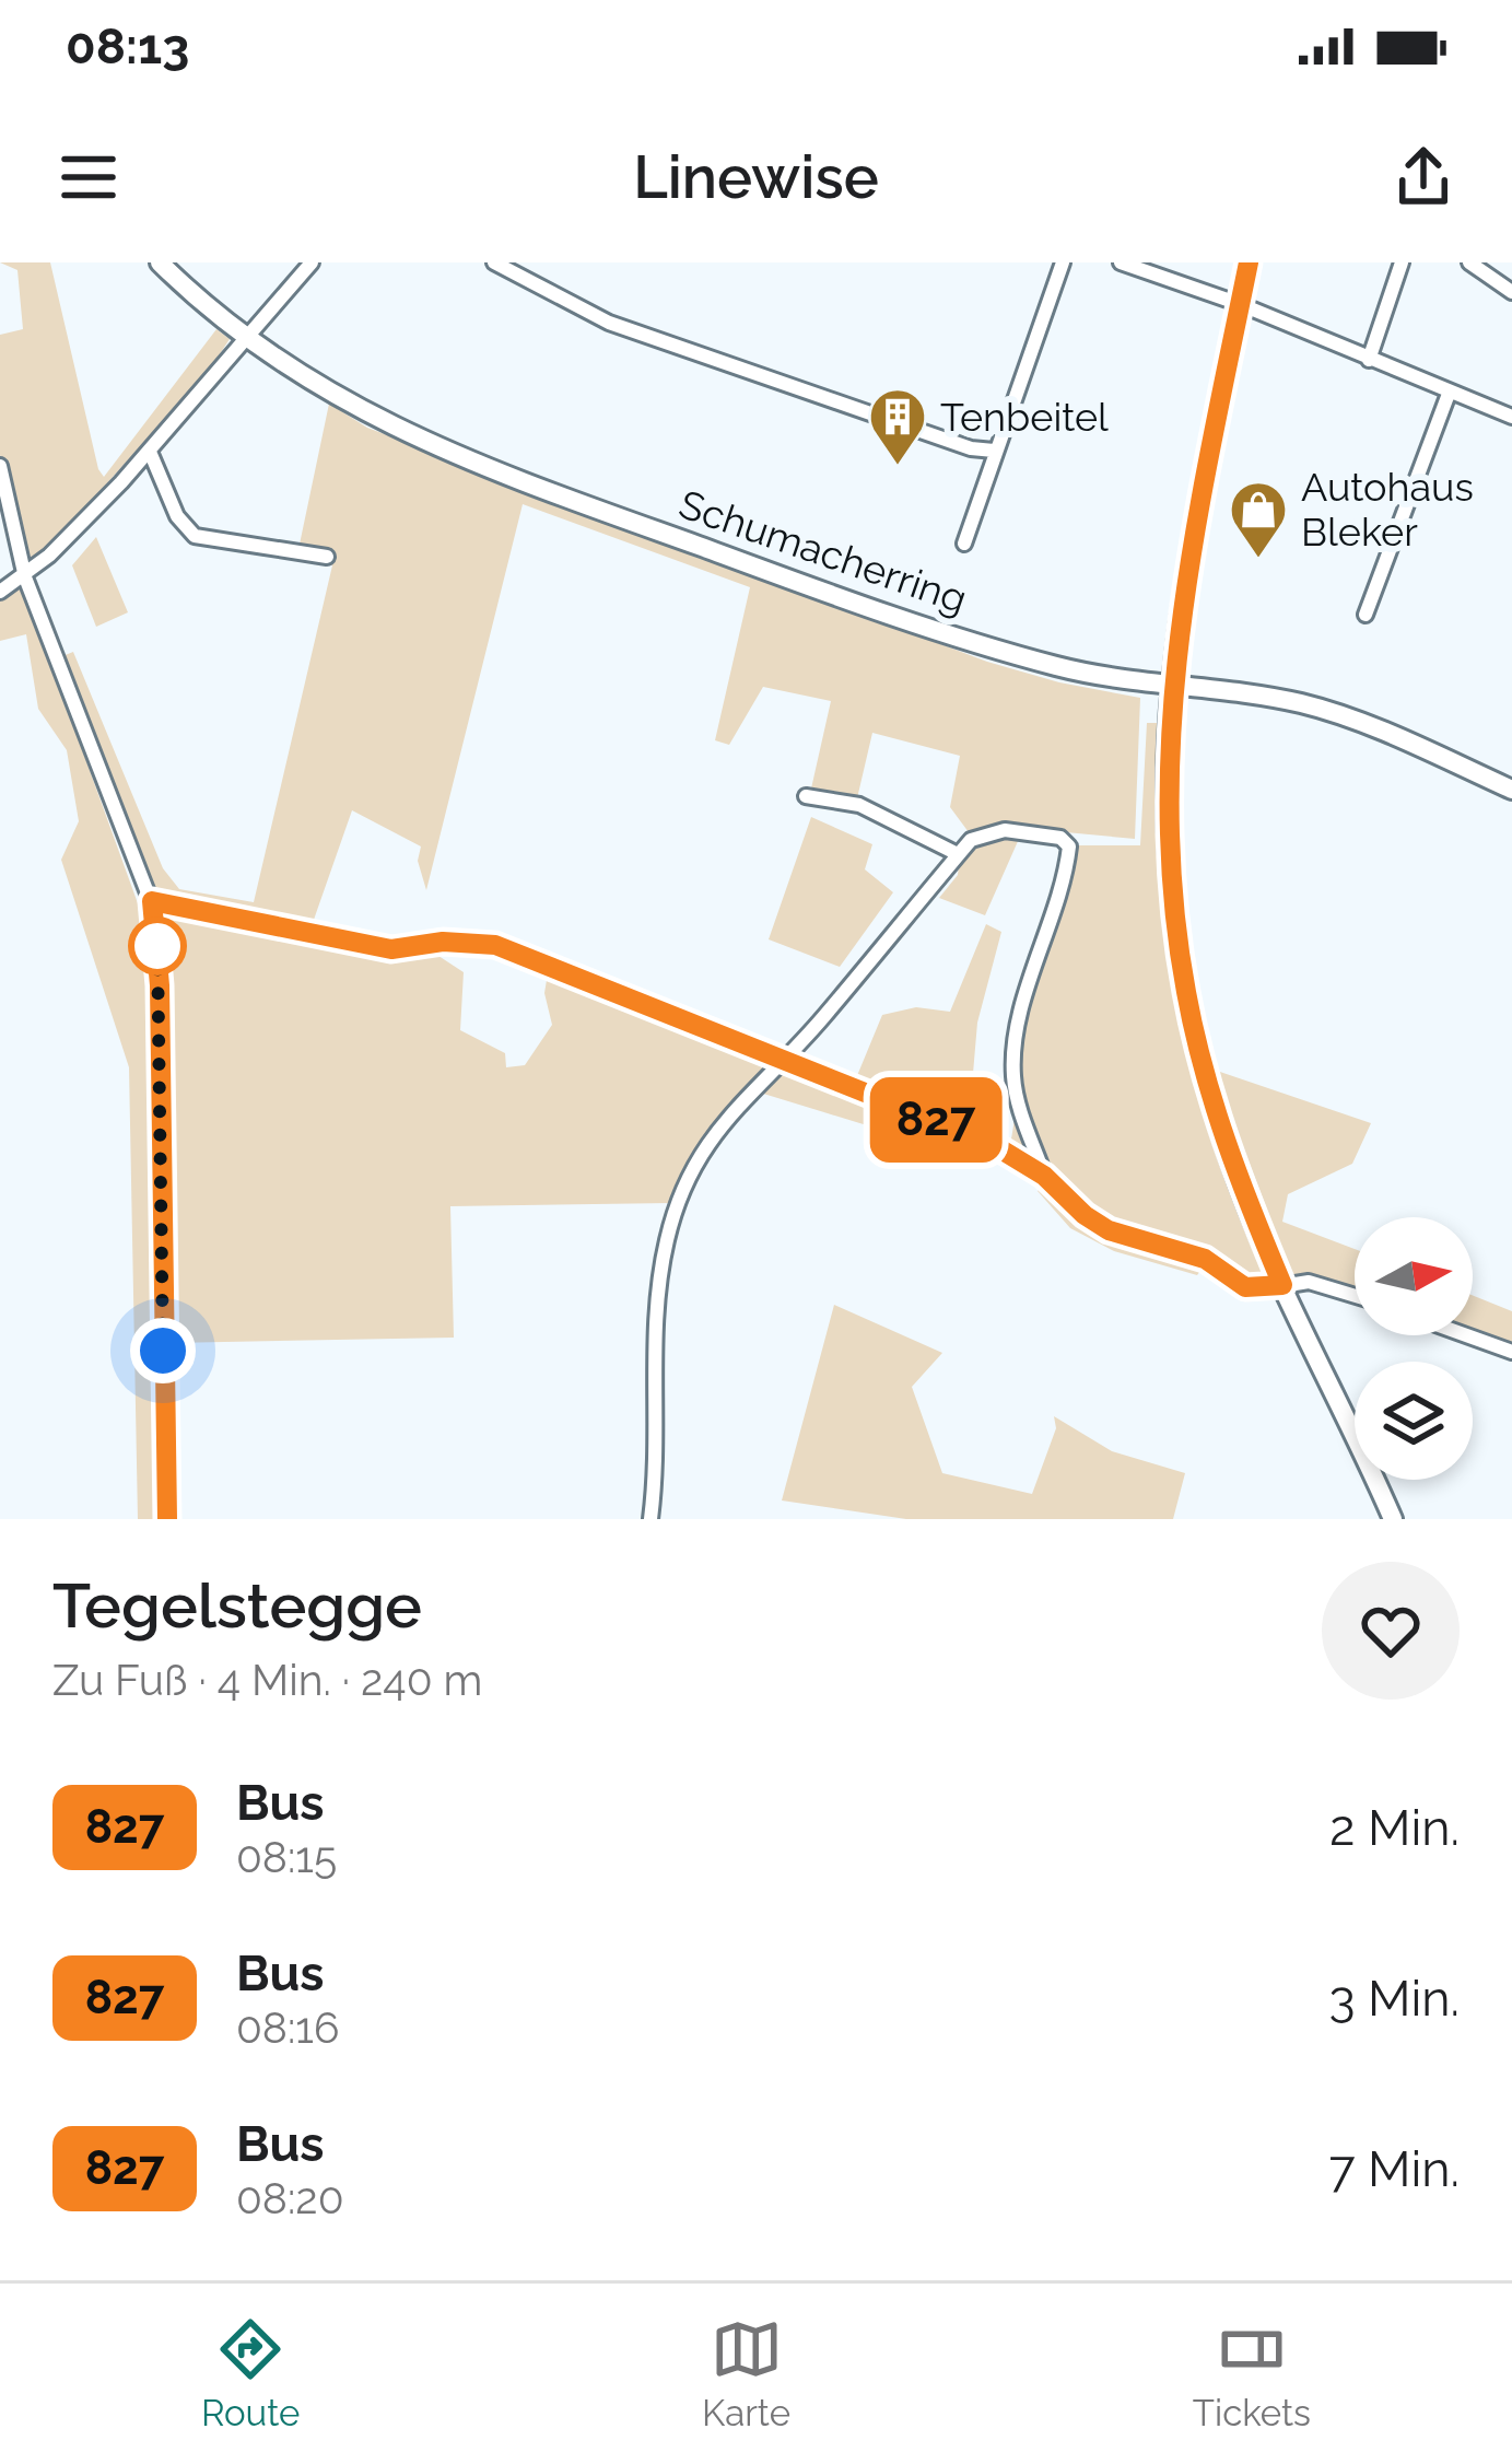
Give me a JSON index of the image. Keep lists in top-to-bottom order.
{
  "streets": {
    "main road": ["Schumacherring"]
  },
  "places": {
    "building": ["Tenbeitel"],
    "shop": ["Autohaus Bleker"]
  },
  "lines": ["bus line 827"],
  "north": "right",
  "page": {
    "status": "08:13",
    "header": "Linewise",
    "on_map": "827",
    "heading": ["Tegelstegge", "Zu Fuß · 4 Min. · 240 m"],
    "list": [
      {
        "mark": "827",
        "name": "Bus",
        "note": "08:15",
        "value": "2 Min."
      },
      {
        "mark": "827",
        "name": "Bus",
        "note": "08:16",
        "value": "3 Min."
      },
      {
        "mark": "827",
        "name": "Bus",
        "note": "08:20",
        "value": "7 Min."
      }
    ],
    "tabs": ["Route", "Karte", "Tickets"]
  }
}
